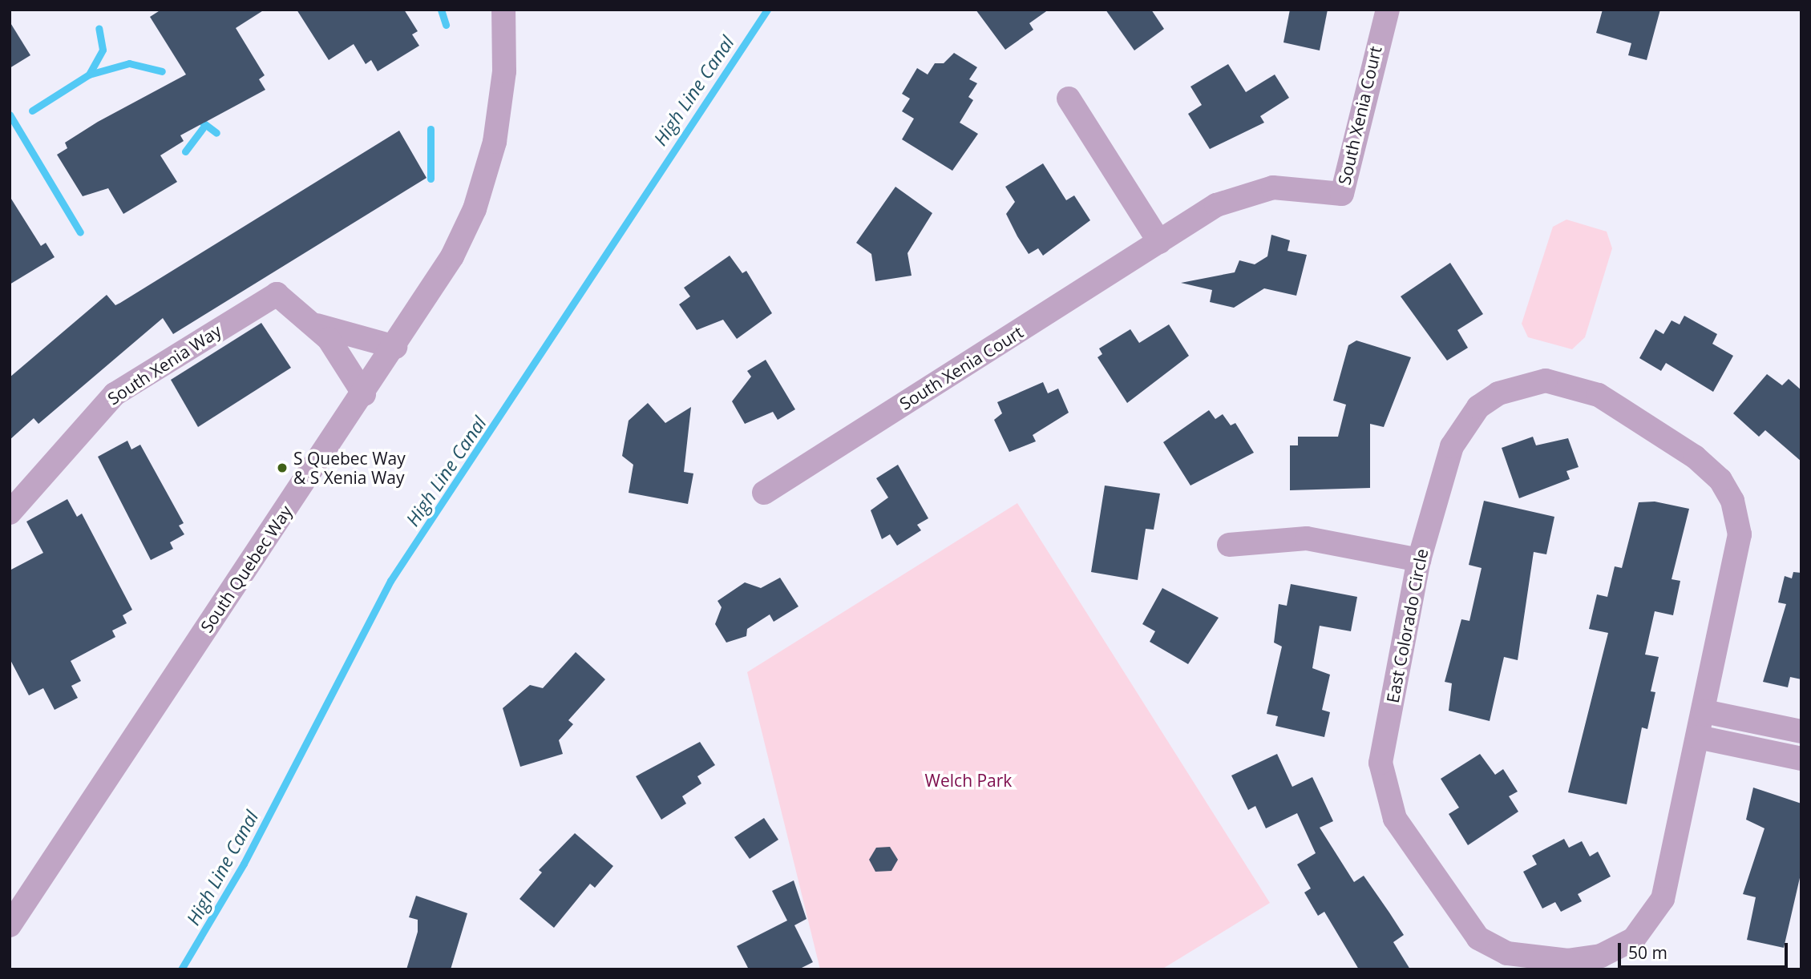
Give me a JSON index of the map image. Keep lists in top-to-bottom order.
{
  "streets": {
    "street": [
      "South Xenia Court",
      "South Xenia Way",
      "South Quebec Way",
      "East Colorado Circle"
    ]
  },
  "crossings": [
    ["South Xenia Way", "South Quebec Way"]
  ],
  "water": ["High Line Canal"],
  "parks": ["Welch Park"],
  "places": ["S Quebec Way & S Xenia Way"],
  "scale_bar": "50 m"
}
